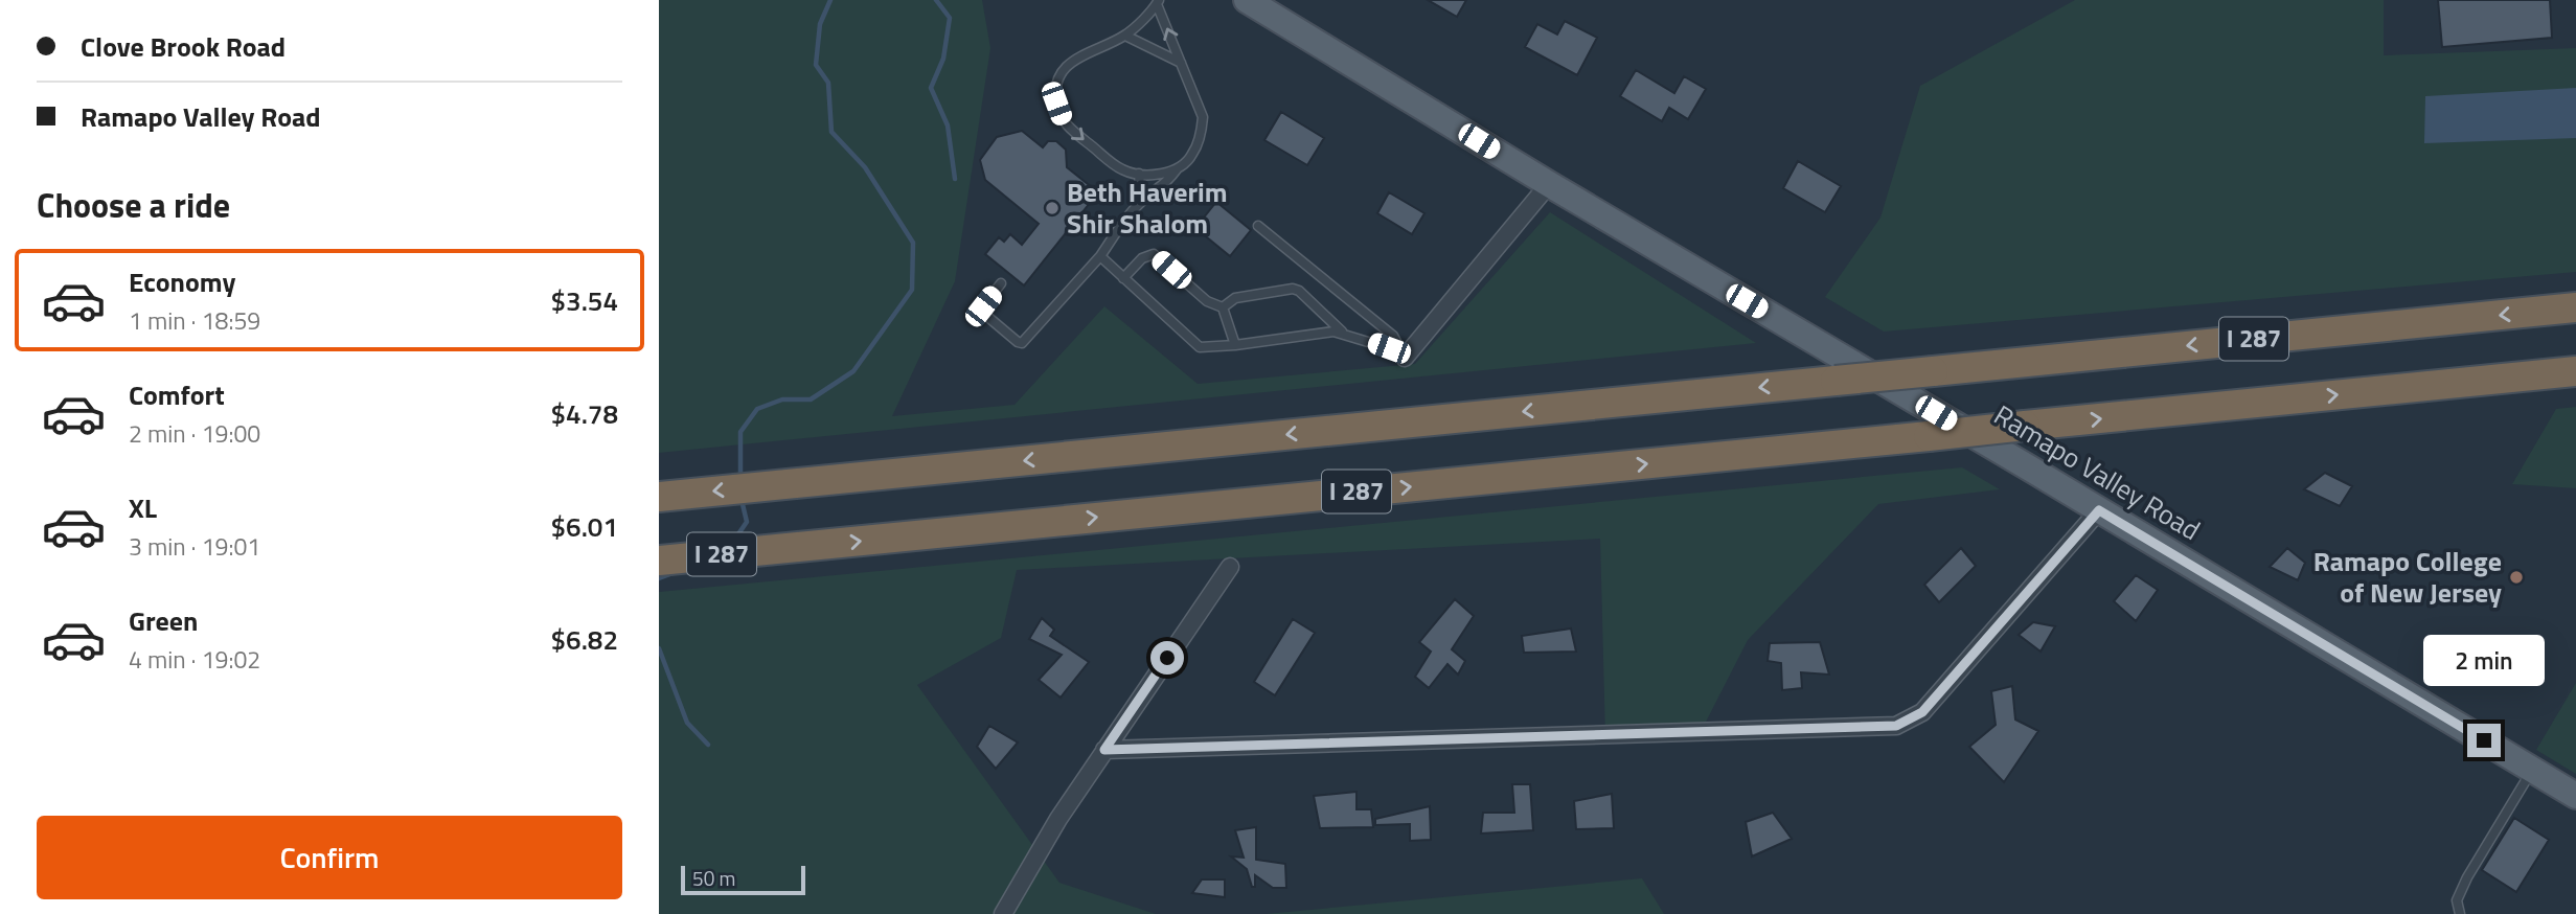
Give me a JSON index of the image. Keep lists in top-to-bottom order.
{
  "streets": {
    "highway": ["I 287"],
    "main road": ["Ramapo Valley Road"]
  },
  "places": ["Beth Haverim Shir Shalom", "Ramapo College of New Jersey"],
  "scale_bar": "50 m",
  "page": {
    "banner": ["Clove Brook Road", "Ramapo Valley Road"],
    "heading": "Choose a ride",
    "list": [
      {
        "name": "Economy",
        "note": "1 min · 18:59",
        "value": "$3.54"
      },
      {
        "name": "Comfort",
        "note": "2 min · 19:00",
        "value": "$4.78"
      },
      {
        "name": "XL",
        "note": "3 min · 19:01",
        "value": "$6.01"
      },
      {
        "name": "Green",
        "note": "4 min · 19:02",
        "value": "$6.82"
      }
    ],
    "bubble": "2 min",
    "buttons": "Confirm",
    "scale": "50 m"
  }
}
